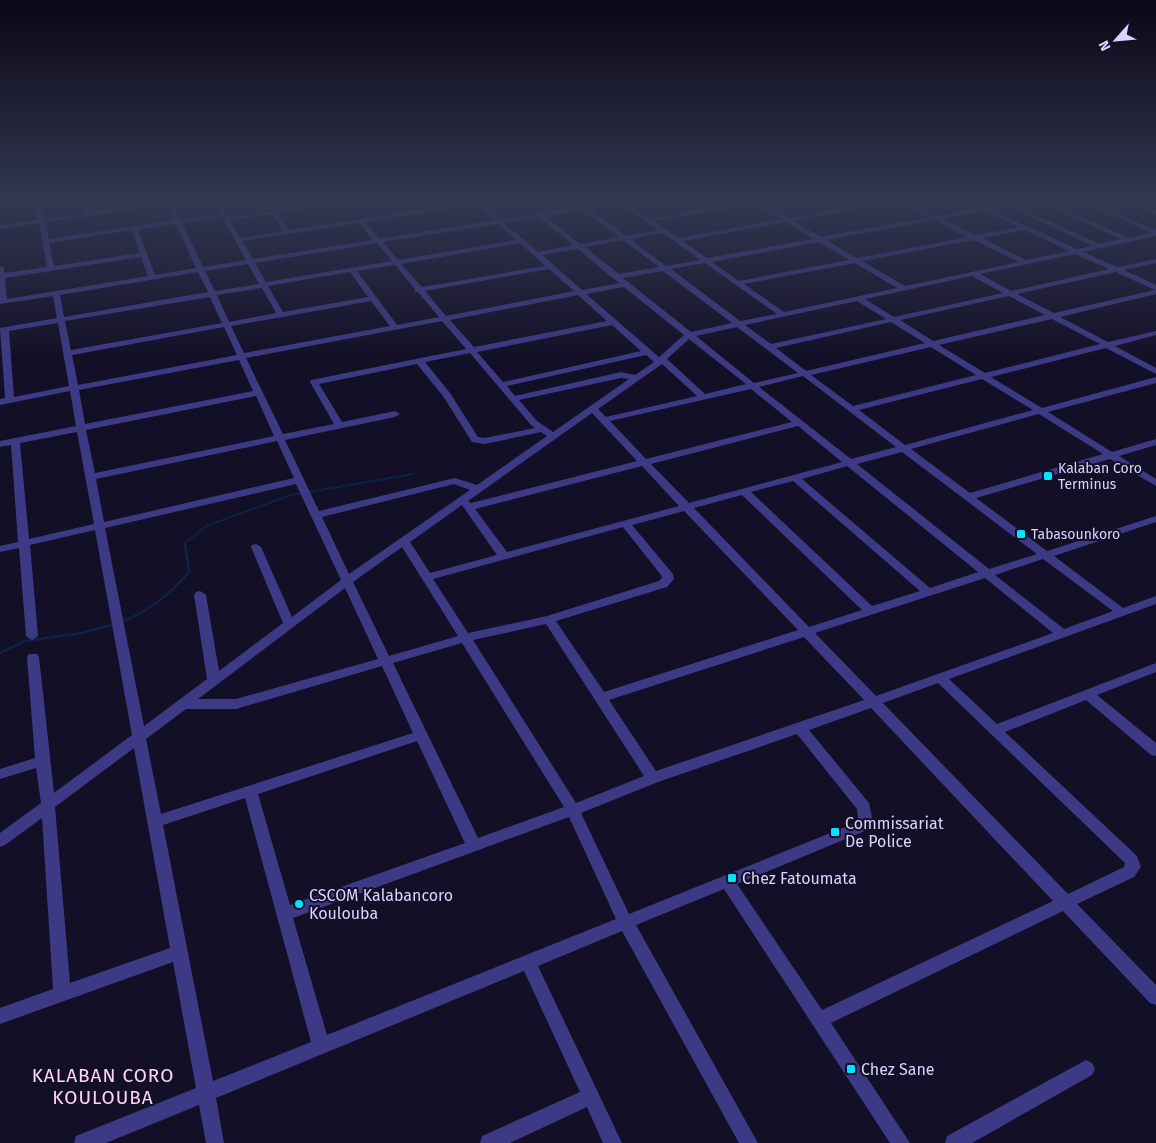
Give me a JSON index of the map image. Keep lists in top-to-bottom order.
{
  "districts": ["KALABAN CORO KOULOUBA"],
  "places": {
    "transit": [
      "Kalaban Coro Terminus",
      "Tabasounkoro",
      "Commissariat De Police",
      "Chez Fatoumata",
      "Chez Sane"
    ],
    "other": ["CSCOM Kalabancoro Koulouba"]
  },
  "north": "bottom left"
}
